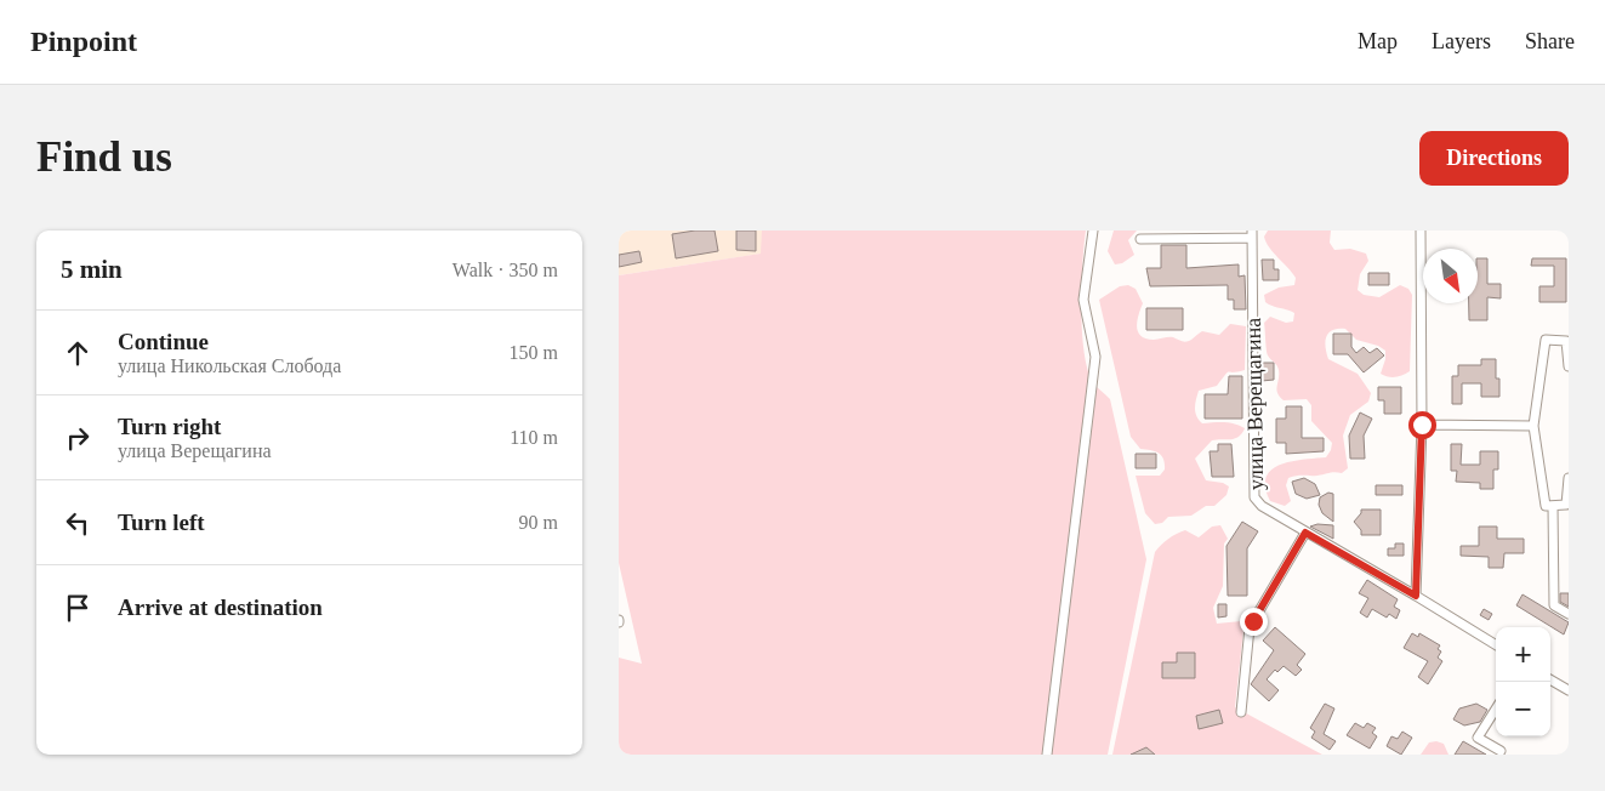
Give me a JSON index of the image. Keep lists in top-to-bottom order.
{
  "streets": {
    "street": ["улица Верещагина"]
  },
  "north": "bottom right",
  "page": {
    "header": "Pinpoint",
    "nav": ["Map", "Layers", "Share"],
    "buttons": "Directions",
    "title": "Find us",
    "heading": ["5 min", "Walk · 350 m"],
    "list": [
      ["Continue", "улица Никольская Слобода", "150 m"],
      ["Turn right", "улица Верещагина", "110 m"],
      ["Turn left", "90 m"],
      "Arrive at destination"
    ],
    "map_buttons": ["+", "−"]
  }
}
